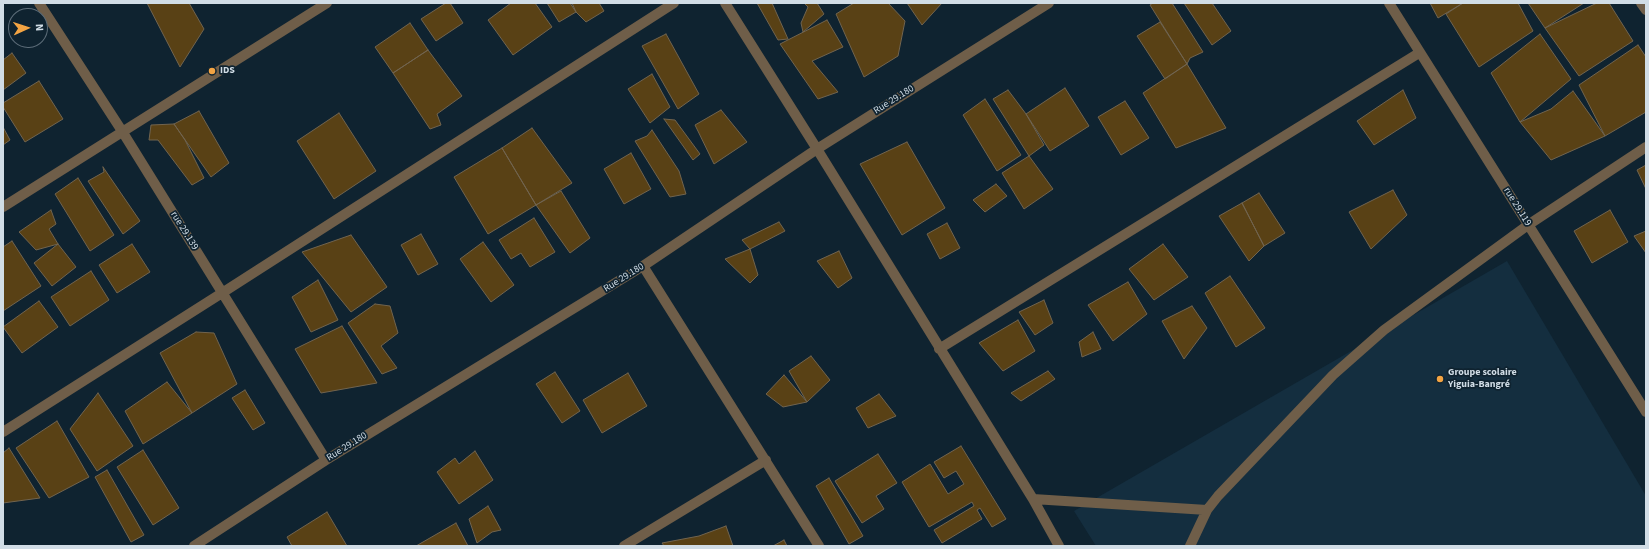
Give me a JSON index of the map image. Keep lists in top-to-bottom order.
{
  "streets": {
    "street": ["Rue 29.180", "rue 29.119", "rue 29.139"]
  },
  "crossings": [
    ["Rue 29.180", "rue 29.139"]
  ],
  "places": ["IDS", "Groupe scolaire Yiguia-Bangré"],
  "north": "right"
}
